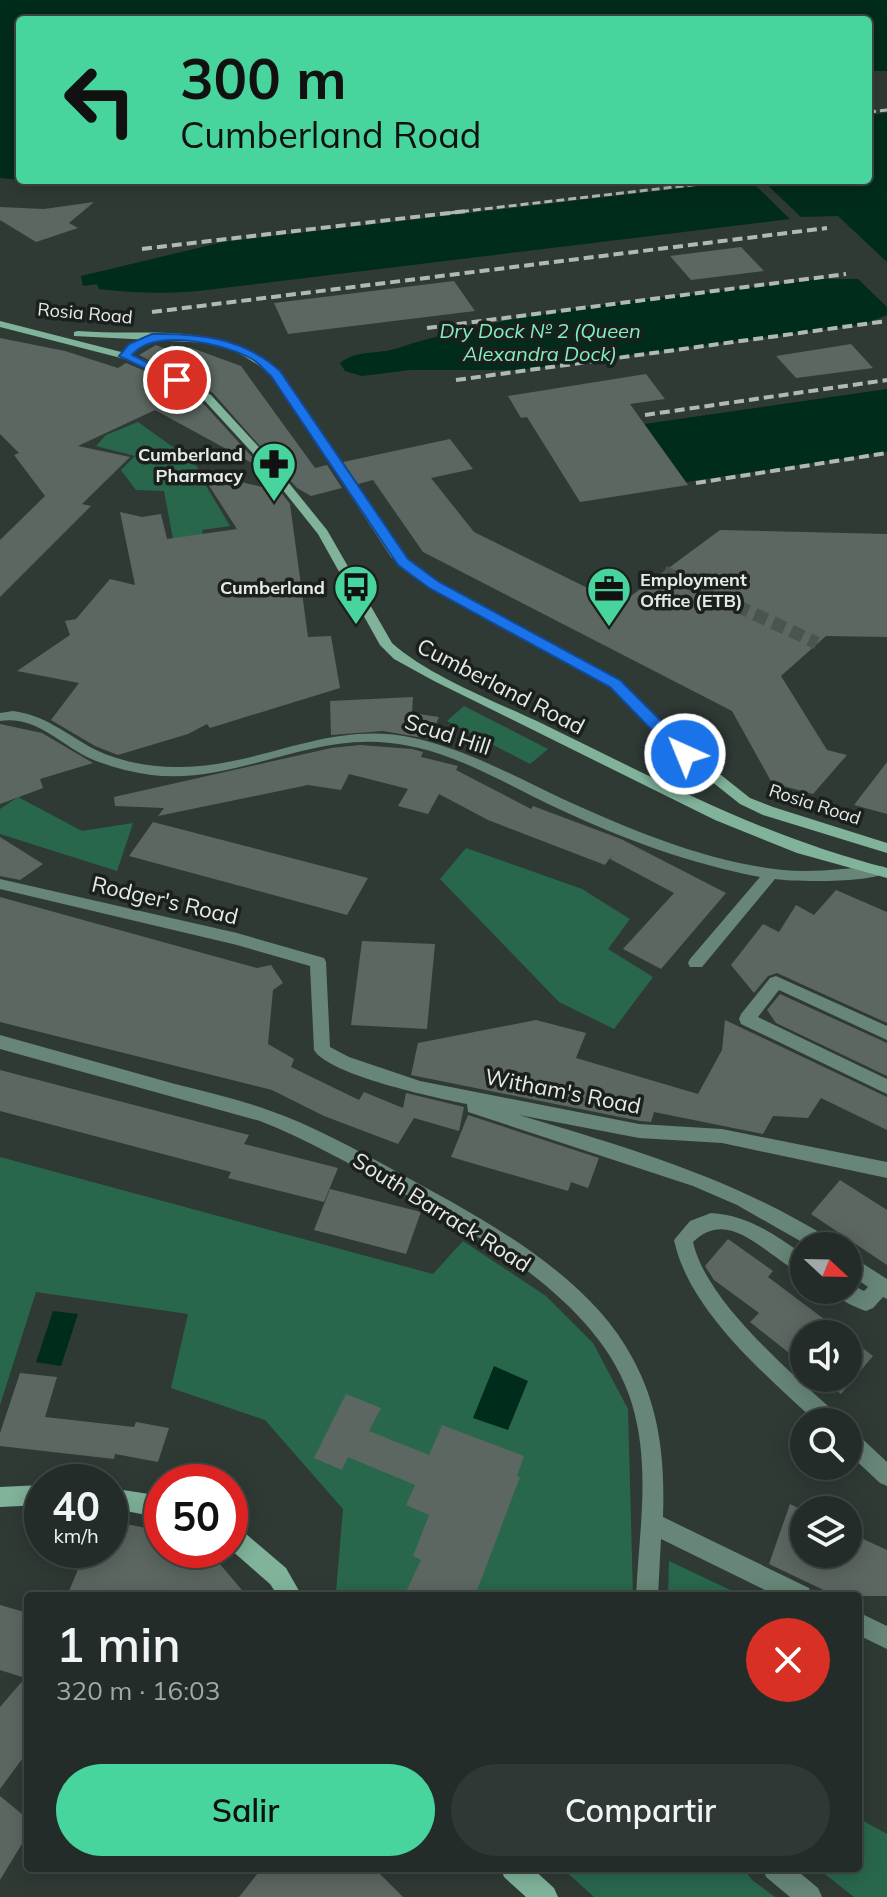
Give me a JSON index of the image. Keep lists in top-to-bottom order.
{
  "streets": {
    "main road": ["Rosia Road", "Cumberland Road"],
    "street": [
      "Scud Hill",
      "Rodger's Road",
      "Witham's Road",
      "South Barrack Road"
    ]
  },
  "crossings": [
    ["Rosia Road", "Cumberland Road"],
    ["Cumberland Road", "Scud Hill"],
    ["Rodger's Road", "Witham's Road"]
  ],
  "water": ["Dry Dock № 2 (Queen Alexandra Dock)"],
  "places": {
    "pharmacy": ["Cumberland Pharmacy"],
    "bus stop": ["Cumberland"],
    "office": ["Employment Office (ETB)"]
  },
  "north": "right",
  "page": {
    "turn": ["300 m", "Cumberland Road"],
    "speed": "40 km/h",
    "limit": "50",
    "heading": ["1 min", "320 m · 16:03"],
    "buttons": ["Salir", "Compartir"]
  }
}
